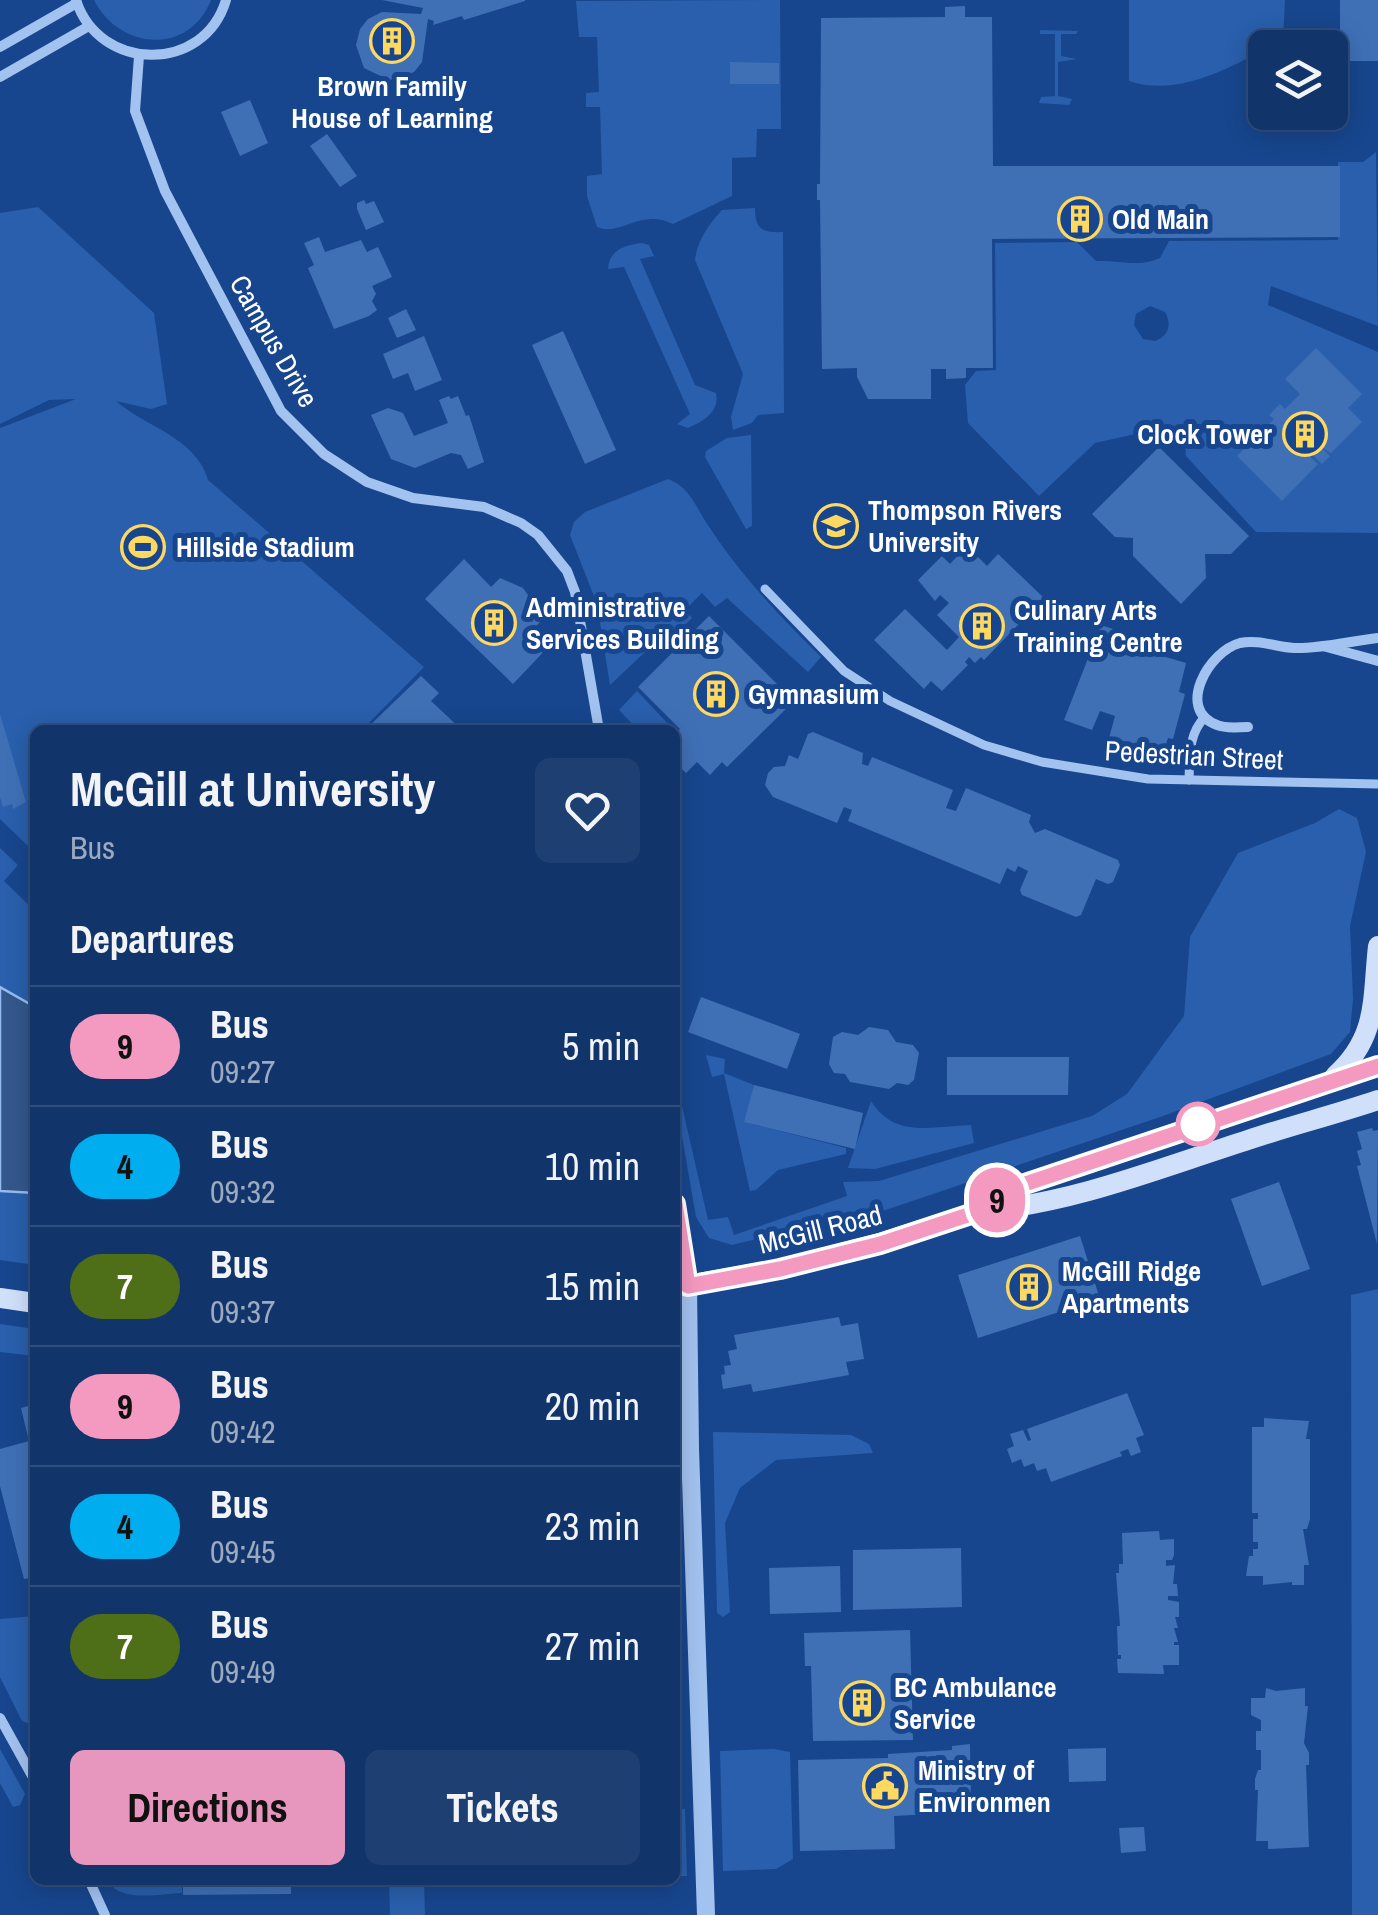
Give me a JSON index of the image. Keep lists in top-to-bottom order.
{
  "streets": {
    "main road": ["McGill Road"],
    "street": ["Campus Drive", "Pedestrian Street"]
  },
  "places": {
    "building": [
      "Brown Family House of Learning",
      "Old Main",
      "Clock Tower",
      "Administrative Services Building",
      "Culinary Arts Training Centre",
      "Gymnasium",
      "McGill Ridge Apartments",
      "BC Ambulance Service"
    ],
    "school or university": ["Thompson Rivers University"],
    "sports": ["Hillside Stadium"],
    "public building": ["Ministry of Environmen"]
  },
  "lines": ["bus line 9"],
  "page": {
    "on_map": "9",
    "heading": [
      ["McGill at University", "Bus"],
      "Departures"
    ],
    "list": [
      {
        "mark": "9",
        "name": "Bus",
        "note": "09:27",
        "value": "5 min"
      },
      {
        "mark": "4",
        "name": "Bus",
        "note": "09:32",
        "value": "10 min"
      },
      {
        "mark": "7",
        "name": "Bus",
        "note": "09:37",
        "value": "15 min"
      },
      {
        "mark": "9",
        "name": "Bus",
        "note": "09:42",
        "value": "20 min"
      },
      {
        "mark": "4",
        "name": "Bus",
        "note": "09:45",
        "value": "23 min"
      },
      {
        "mark": "7",
        "name": "Bus",
        "note": "09:49",
        "value": "27 min"
      }
    ],
    "buttons": ["Directions", "Tickets"]
  }
}
